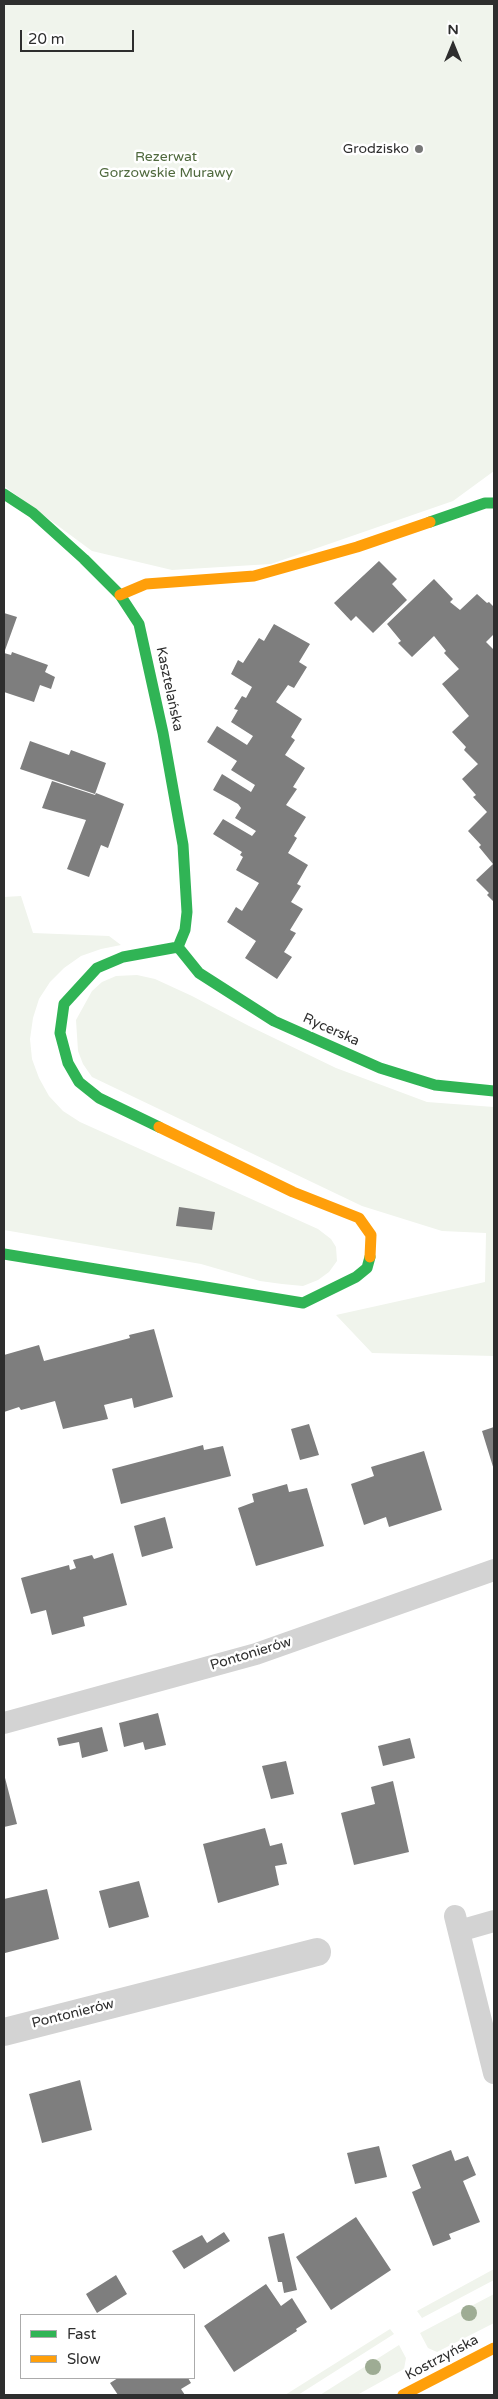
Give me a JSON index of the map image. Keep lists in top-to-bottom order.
{
  "streets": {
    "street": [
      "Kasztelańska",
      "Rycerska",
      "Pontonierów",
      "Kostrzyńska"
    ]
  },
  "crossings": [
    ["Kasztelańska", "Rycerska"]
  ],
  "parks": ["Rezerwat Gorzowskie Murawy"],
  "places": ["Grodzisko"],
  "legend": ["Fast", "Slow"],
  "scale_bar": "20 m",
  "north": "top"
}
